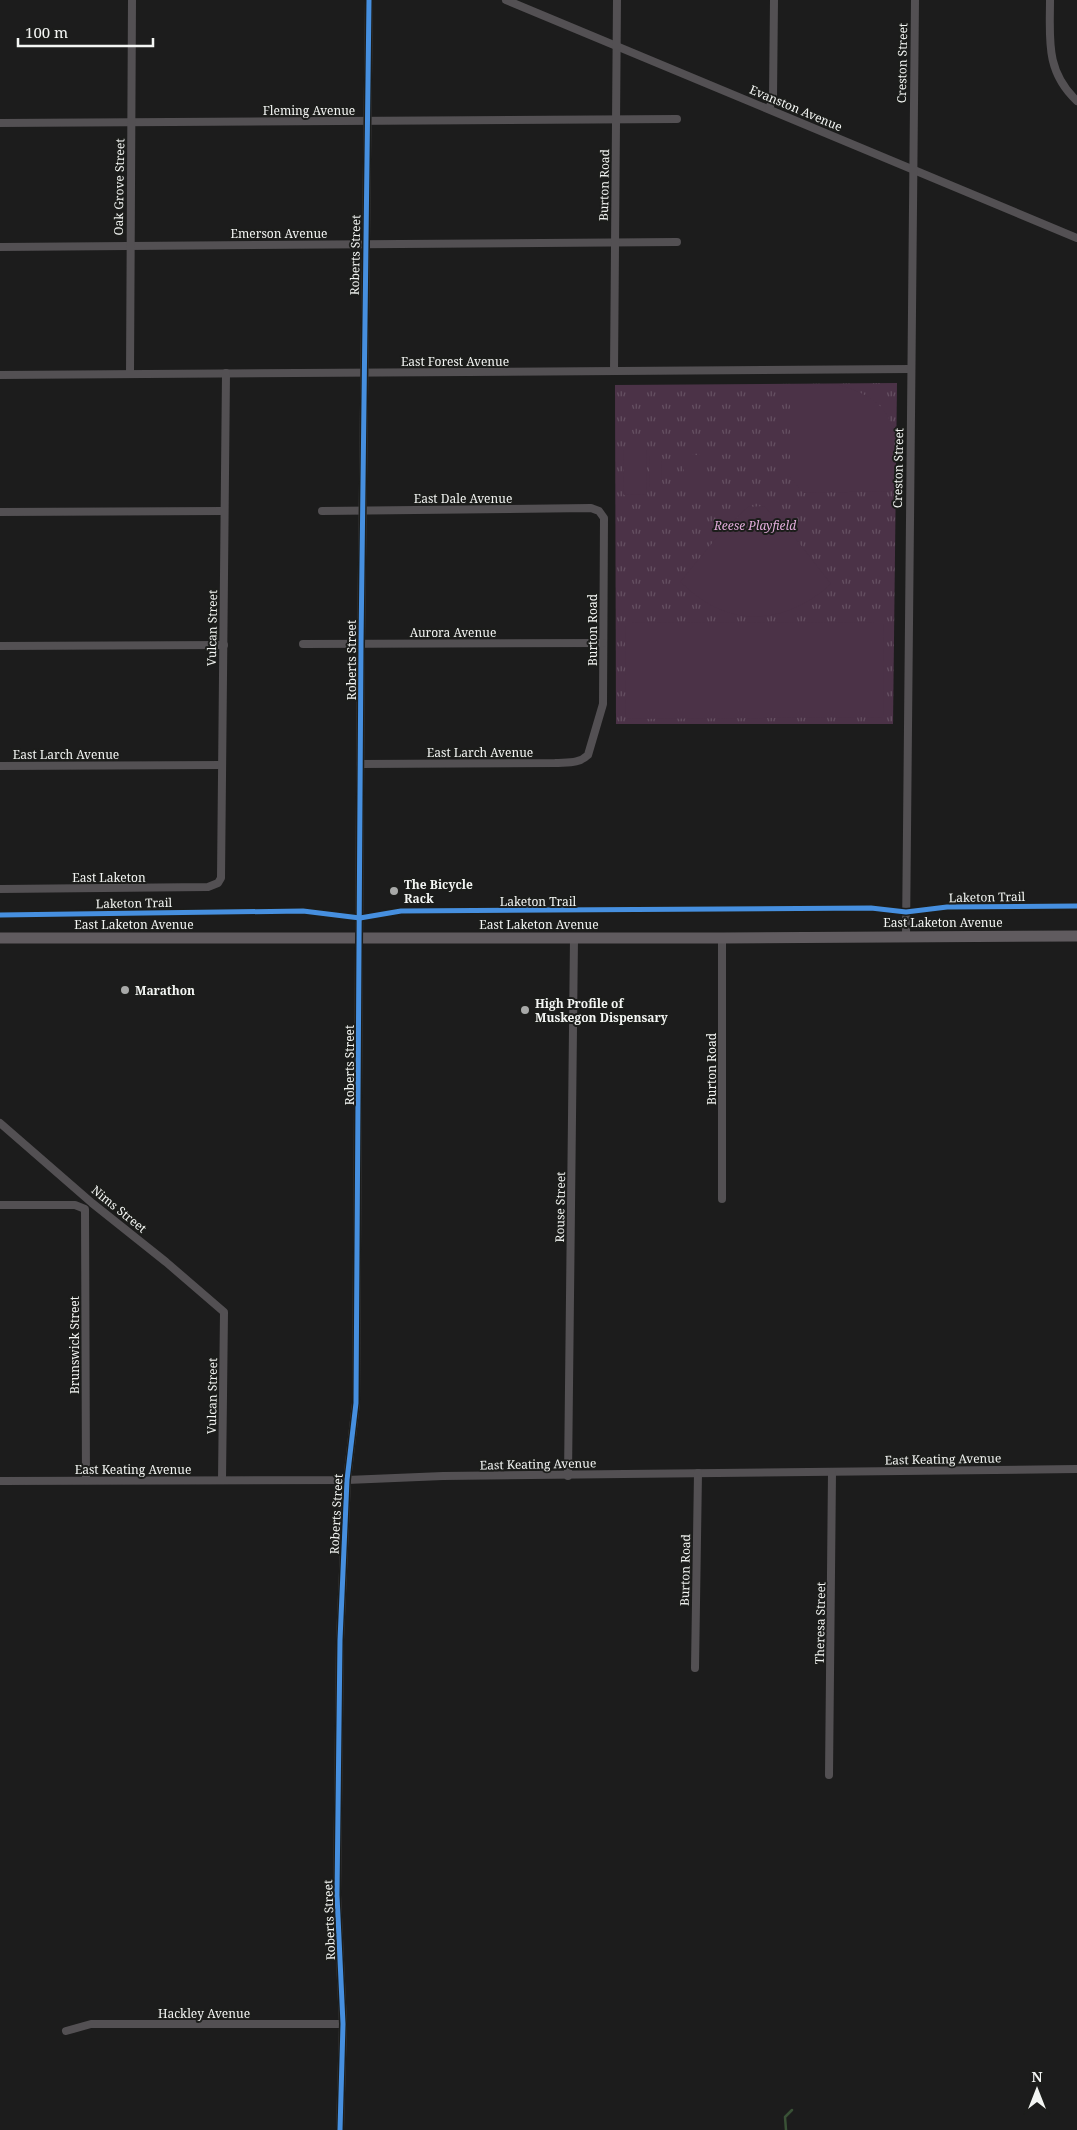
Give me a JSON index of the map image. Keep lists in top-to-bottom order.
{
  "streets": {
    "main road": ["East Laketon Avenue"],
    "street": [
      "Creston Street",
      "Evanston Avenue",
      "Fleming Avenue",
      "Burton Road",
      "Oak Grove Street",
      "Emerson Avenue",
      "Roberts Street",
      "East Forest Avenue",
      "East Dale Avenue",
      "Vulcan Street",
      "Aurora Avenue",
      "East Larch Avenue",
      "East Laketon",
      "Rouse Street",
      "Nims Street",
      "Brunswick Street",
      "East Keating Avenue",
      "Theresa Street",
      "Hackley Avenue"
    ],
    "cycle path": ["Laketon Trail"]
  },
  "crossings": [
    ["Creston Street", "Evanston Avenue"],
    ["Creston Street", "East Forest Avenue"],
    ["Creston Street", "East Laketon Avenue"],
    ["Evanston Avenue", "Burton Road"],
    ["Fleming Avenue", "Burton Road"],
    ["Fleming Avenue", "Oak Grove Street"],
    ["Fleming Avenue", "Roberts Street"],
    ["Burton Road", "Emerson Avenue"],
    ["Burton Road", "East Forest Avenue"],
    ["Burton Road", "East Dale Avenue"],
    ["Burton Road", "Aurora Avenue"],
    ["Burton Road", "East Larch Avenue"],
    ["Burton Road", "East Laketon Avenue"],
    ["Burton Road", "East Keating Avenue"],
    ["Oak Grove Street", "Emerson Avenue"],
    ["Oak Grove Street", "East Forest Avenue"],
    ["Emerson Avenue", "Roberts Street"],
    ["Roberts Street", "East Forest Avenue"],
    ["Roberts Street", "East Dale Avenue"],
    ["Roberts Street", "Aurora Avenue"],
    ["Roberts Street", "East Larch Avenue"],
    ["Roberts Street", "East Laketon Avenue"],
    ["Roberts Street", "East Keating Avenue"],
    ["Roberts Street", "Hackley Avenue"],
    ["East Forest Avenue", "Vulcan Street"],
    ["Vulcan Street", "East Larch Avenue"],
    ["Vulcan Street", "East Laketon"],
    ["Vulcan Street", "Nims Street"],
    ["Vulcan Street", "East Keating Avenue"],
    ["East Laketon Avenue", "Rouse Street"],
    ["Rouse Street", "East Keating Avenue"],
    ["Brunswick Street", "East Keating Avenue"],
    ["East Keating Avenue", "Theresa Street"]
  ],
  "parks": ["Reese Playfield"],
  "places": ["The Bicycle Rack", "Marathon", "High Profile of Muskegon Dispensary"],
  "scale_bar": "100 m",
  "north": "top"
}
